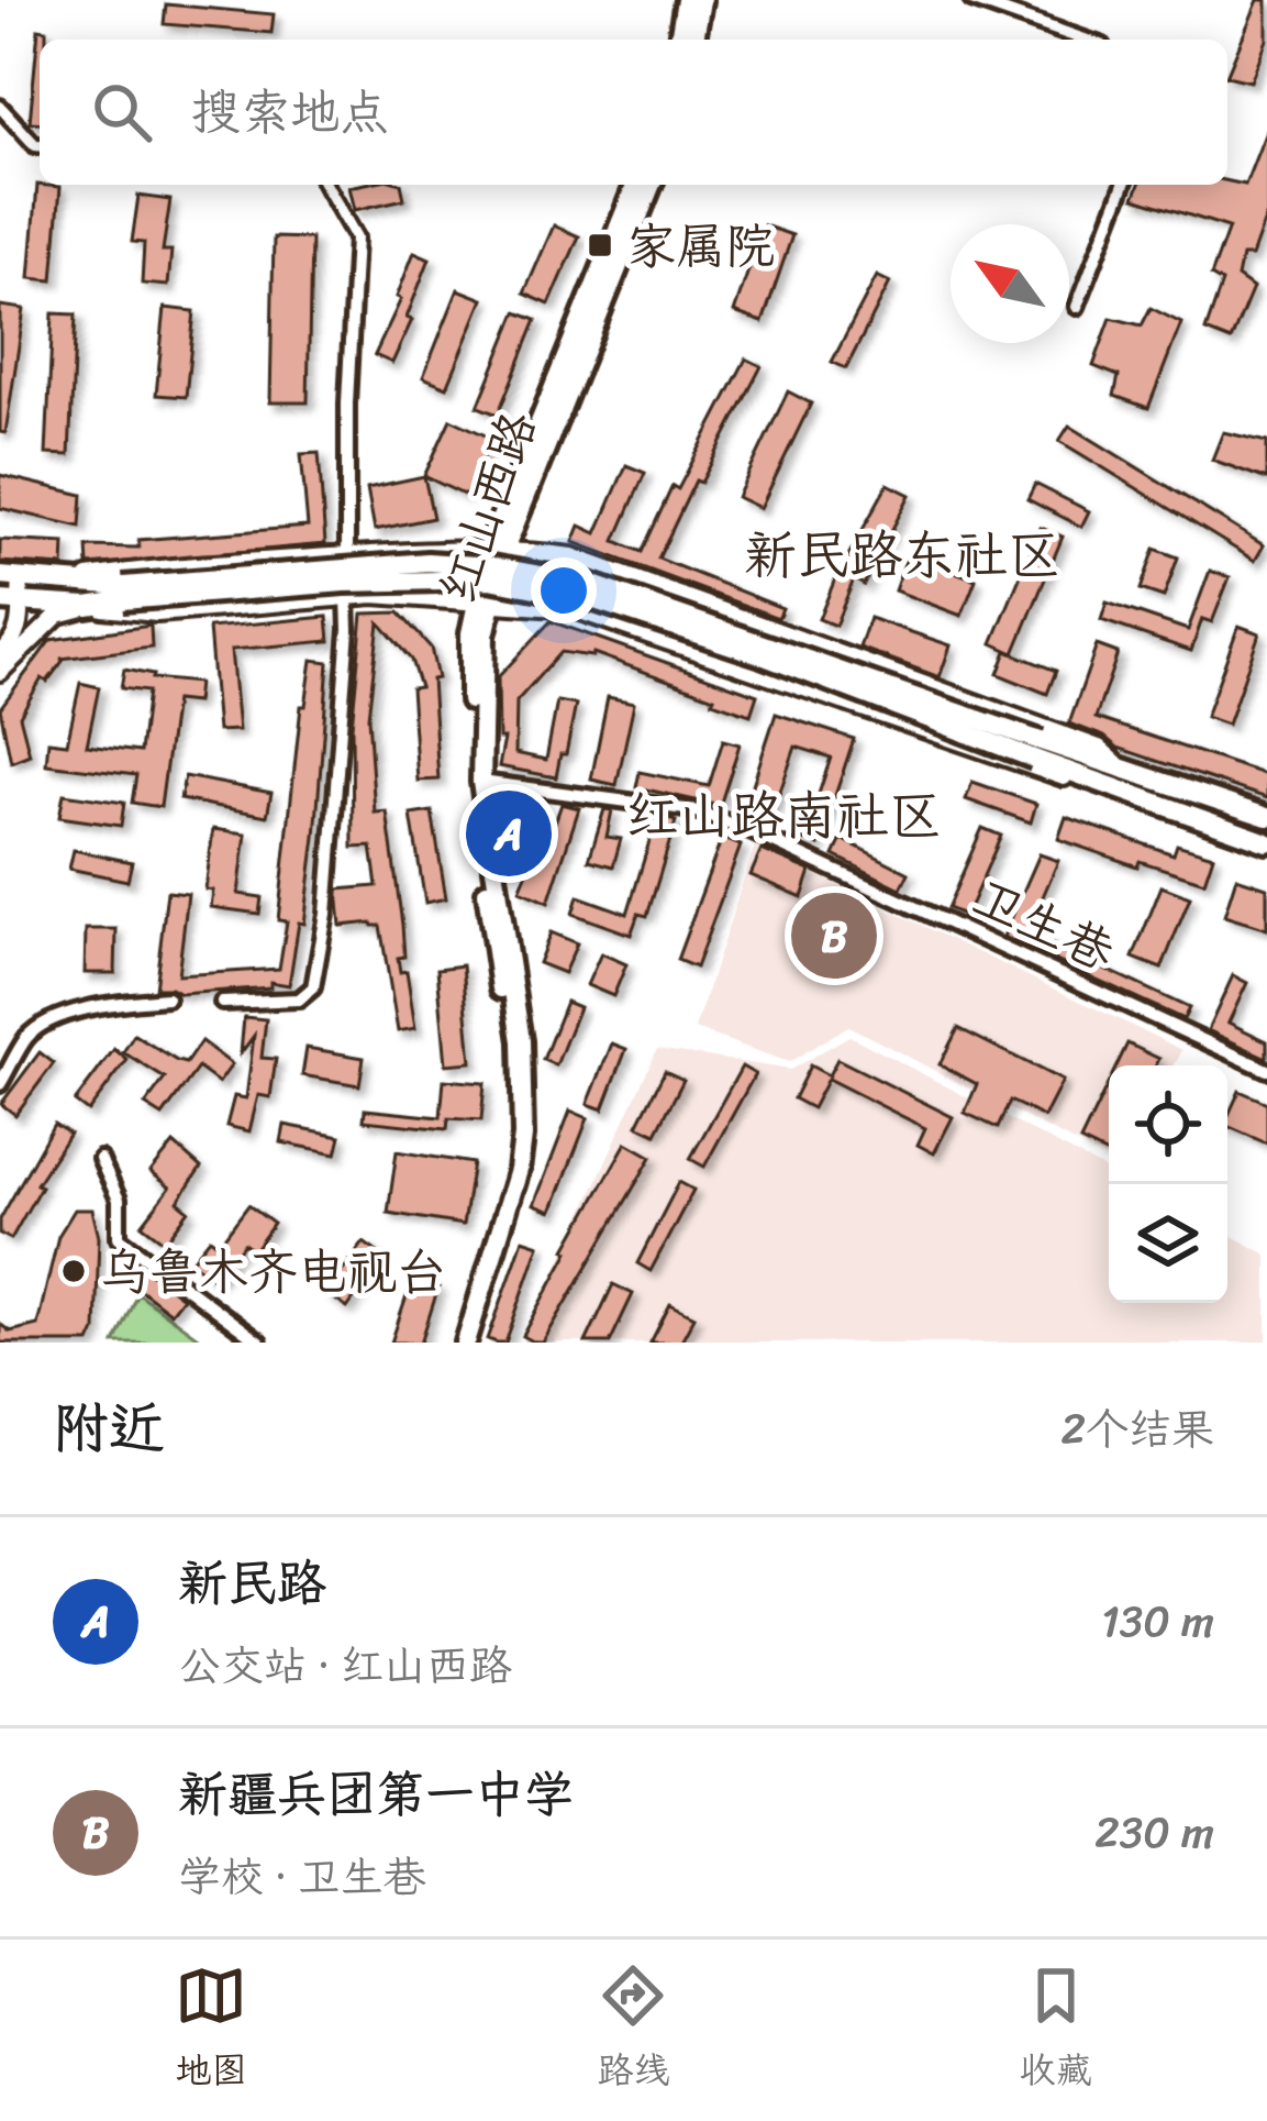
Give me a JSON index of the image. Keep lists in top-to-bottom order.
{
  "streets": {
    "main road": ["红山西路"],
    "street": ["卫生巷"]
  },
  "crossings": [
    ["红山西路", "卫生巷"]
  ],
  "districts": ["新民路东社区", "红山路南社区"],
  "places": {
    "transit": ["家属院"],
    "other": ["乌鲁木齐电视台"]
  },
  "north": "top left",
  "page": {
    "search": "搜索地点",
    "pins": ["A", "B"],
    "heading": ["附近", "2个结果"],
    "list": [
      {
        "mark": "A",
        "name": "新民路",
        "note": "公交站 · 红山西路",
        "value": "130 m"
      },
      {
        "mark": "B",
        "name": "新疆兵团第一中学",
        "note": "学校 · 卫生巷",
        "value": "230 m"
      }
    ],
    "nav": ["地图", "路线", "收藏"]
  }
}
